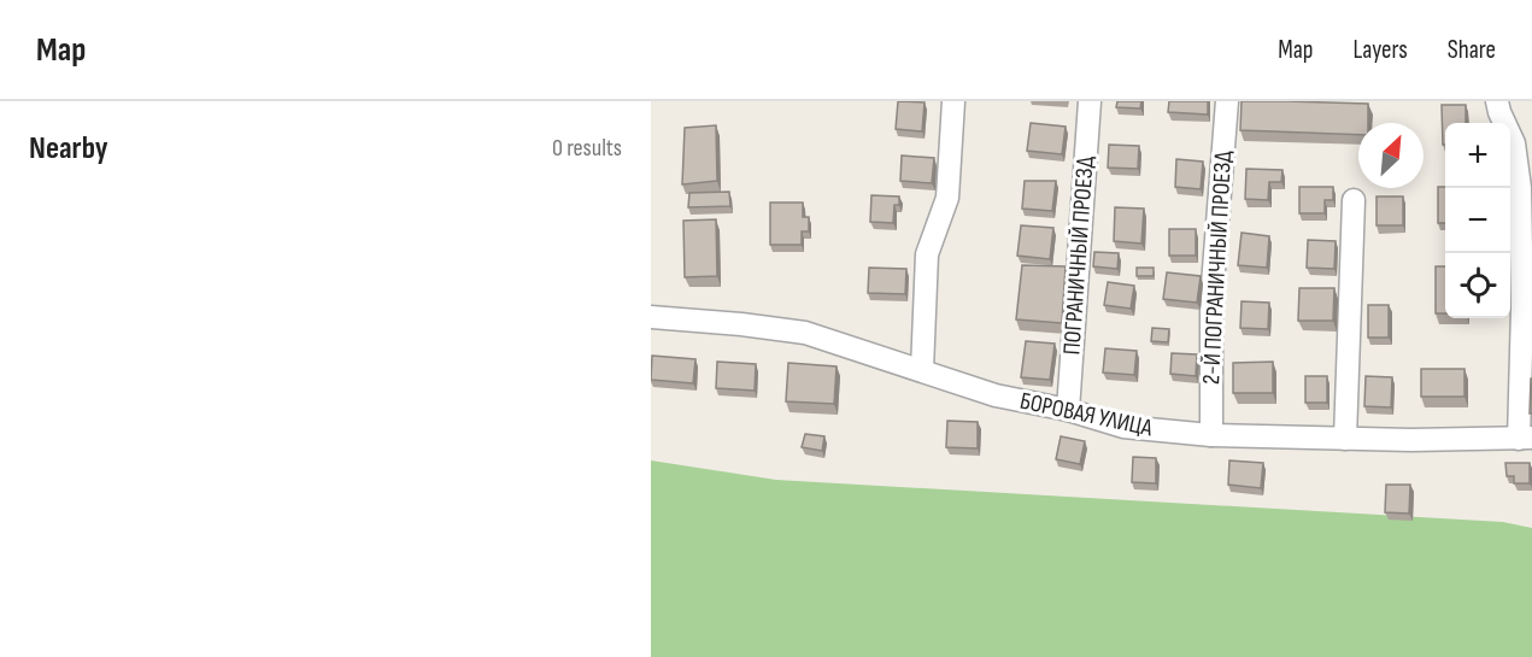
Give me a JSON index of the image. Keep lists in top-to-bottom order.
{
  "streets": {
    "street": ["ПОГРАНИЧНЫЙ ПРОЕЗД", "2-Й ПОГРАНИЧНЫЙ ПРОЕЗД", "БОРОВАЯ УЛИЦА"]
  },
  "crossings": [
    ["ПОГРАНИЧНЫЙ ПРОЕЗД", "БОРОВАЯ УЛИЦА"],
    ["2-Й ПОГРАНИЧНЫЙ ПРОЕЗД", "БОРОВАЯ УЛИЦА"]
  ],
  "north": "top right",
  "page": {
    "header": "Map",
    "nav": ["Map", "Layers", "Share"],
    "heading": ["Nearby", "0 results"],
    "map_buttons": ["+", "−"]
  }
}
